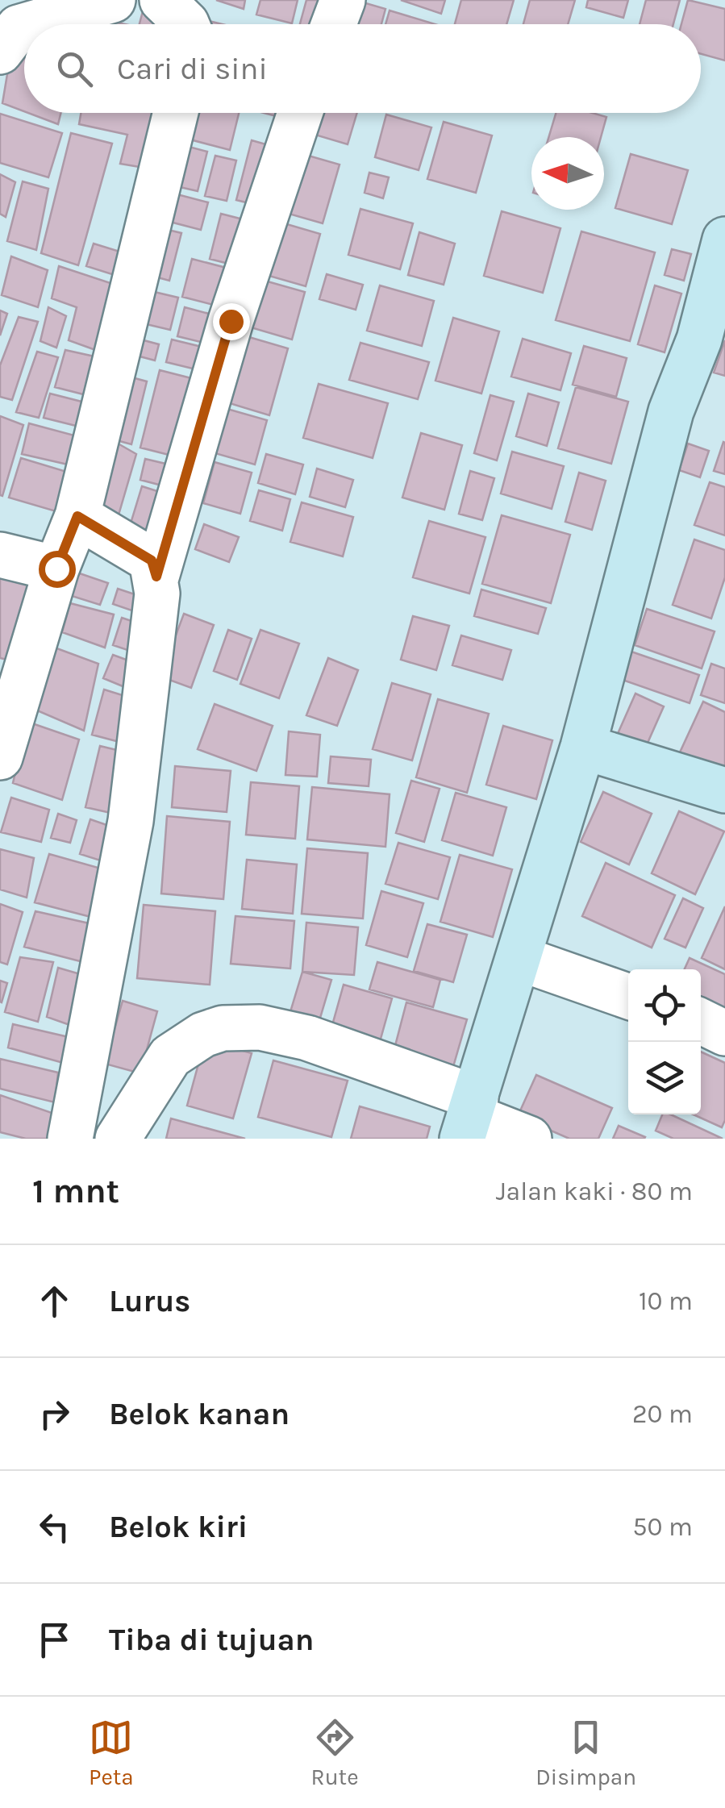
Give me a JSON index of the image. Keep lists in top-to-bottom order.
{
  "north": "left",
  "page": {
    "search": "Cari di sini",
    "heading": ["1 mnt", "Jalan kaki · 80 m"],
    "list": [
      ["Lurus", "10 m"],
      ["Belok kanan", "20 m"],
      ["Belok kiri", "50 m"],
      "Tiba di tujuan"
    ],
    "nav": ["Peta", "Rute", "Disimpan"]
  }
}
